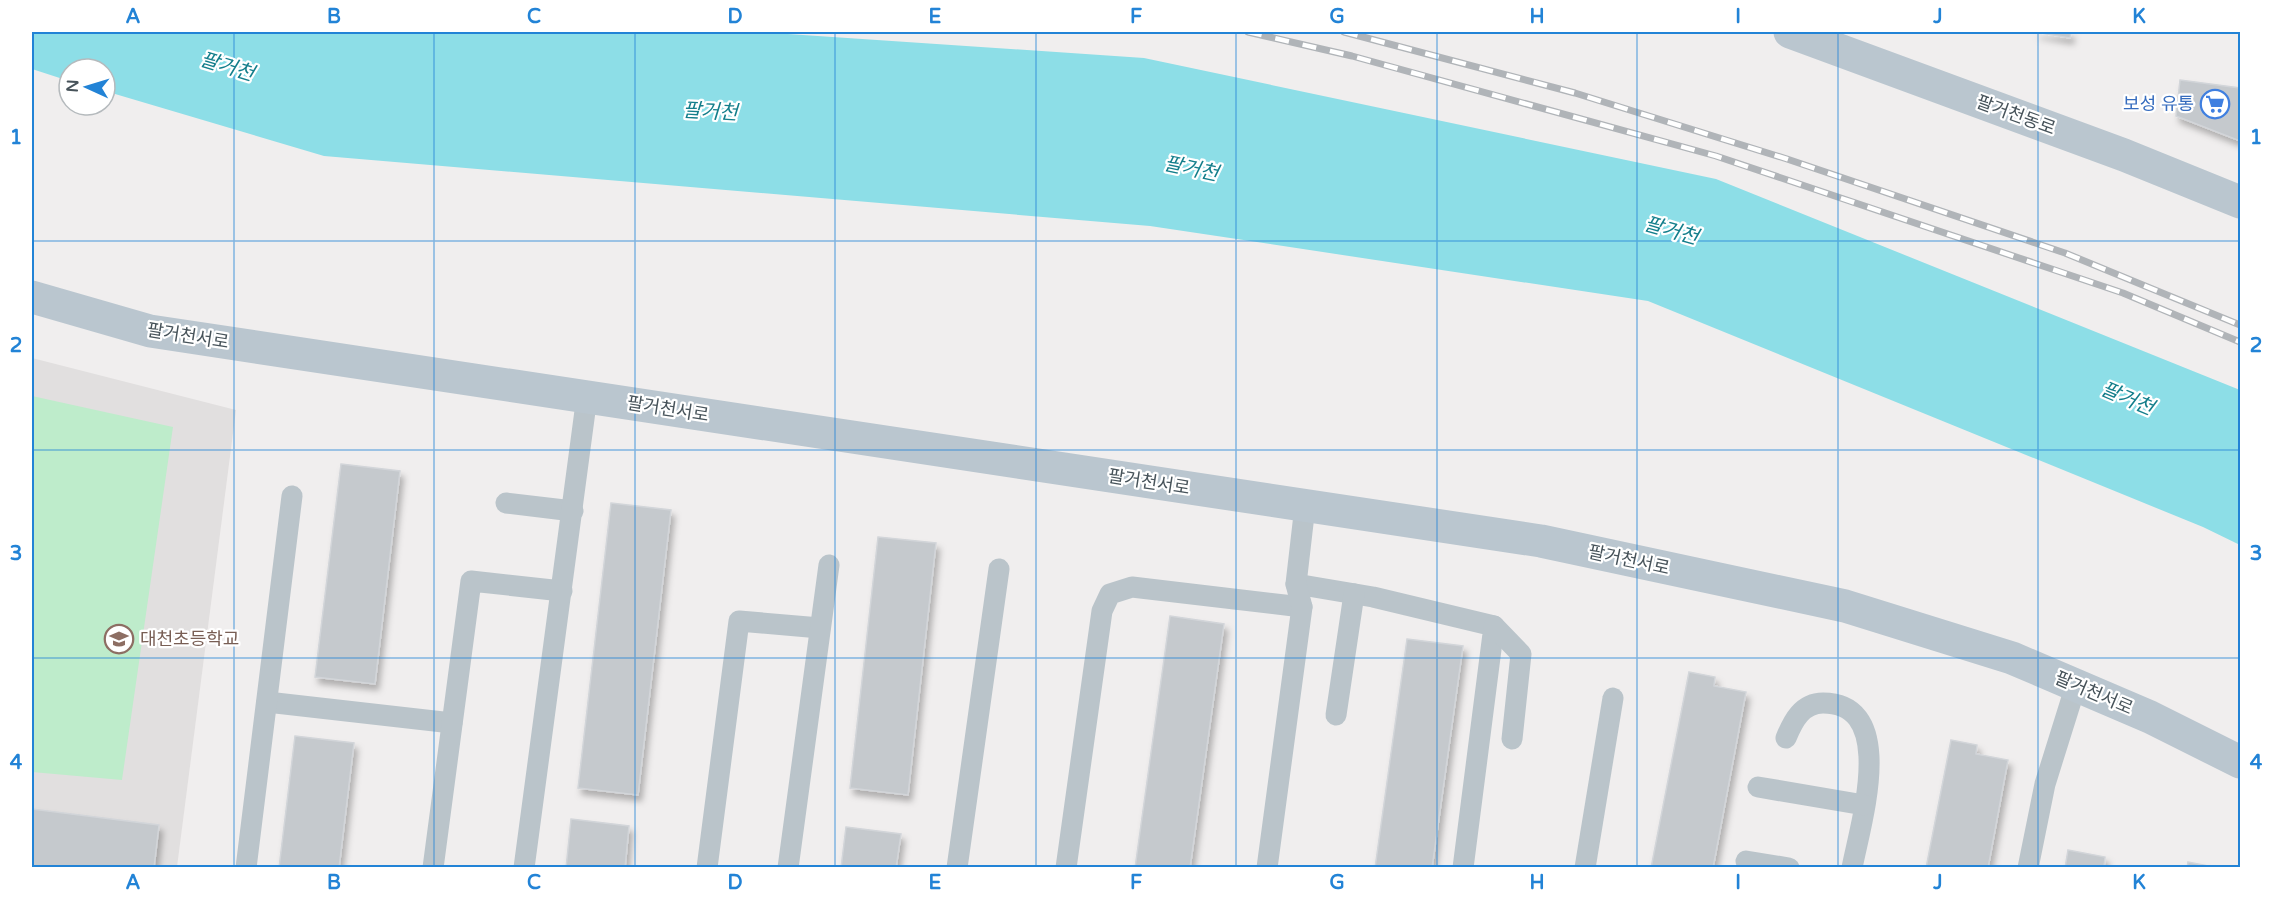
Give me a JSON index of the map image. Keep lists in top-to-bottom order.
{
  "streets": {
    "main road": ["팔거천동로", "팔거천서로"]
  },
  "water": ["팔거천"],
  "places": {
    "supermarket": ["보성 유통"],
    "school or university": ["대천초등학교"]
  },
  "north": "left",
  "grid": {
    "columns": [
      "A",
      "B",
      "C",
      "D",
      "E",
      "F",
      "G",
      "H",
      "I",
      "J",
      "K"
    ],
    "rows": [
      "1",
      "2",
      "3",
      "4"
    ]
  }
}
